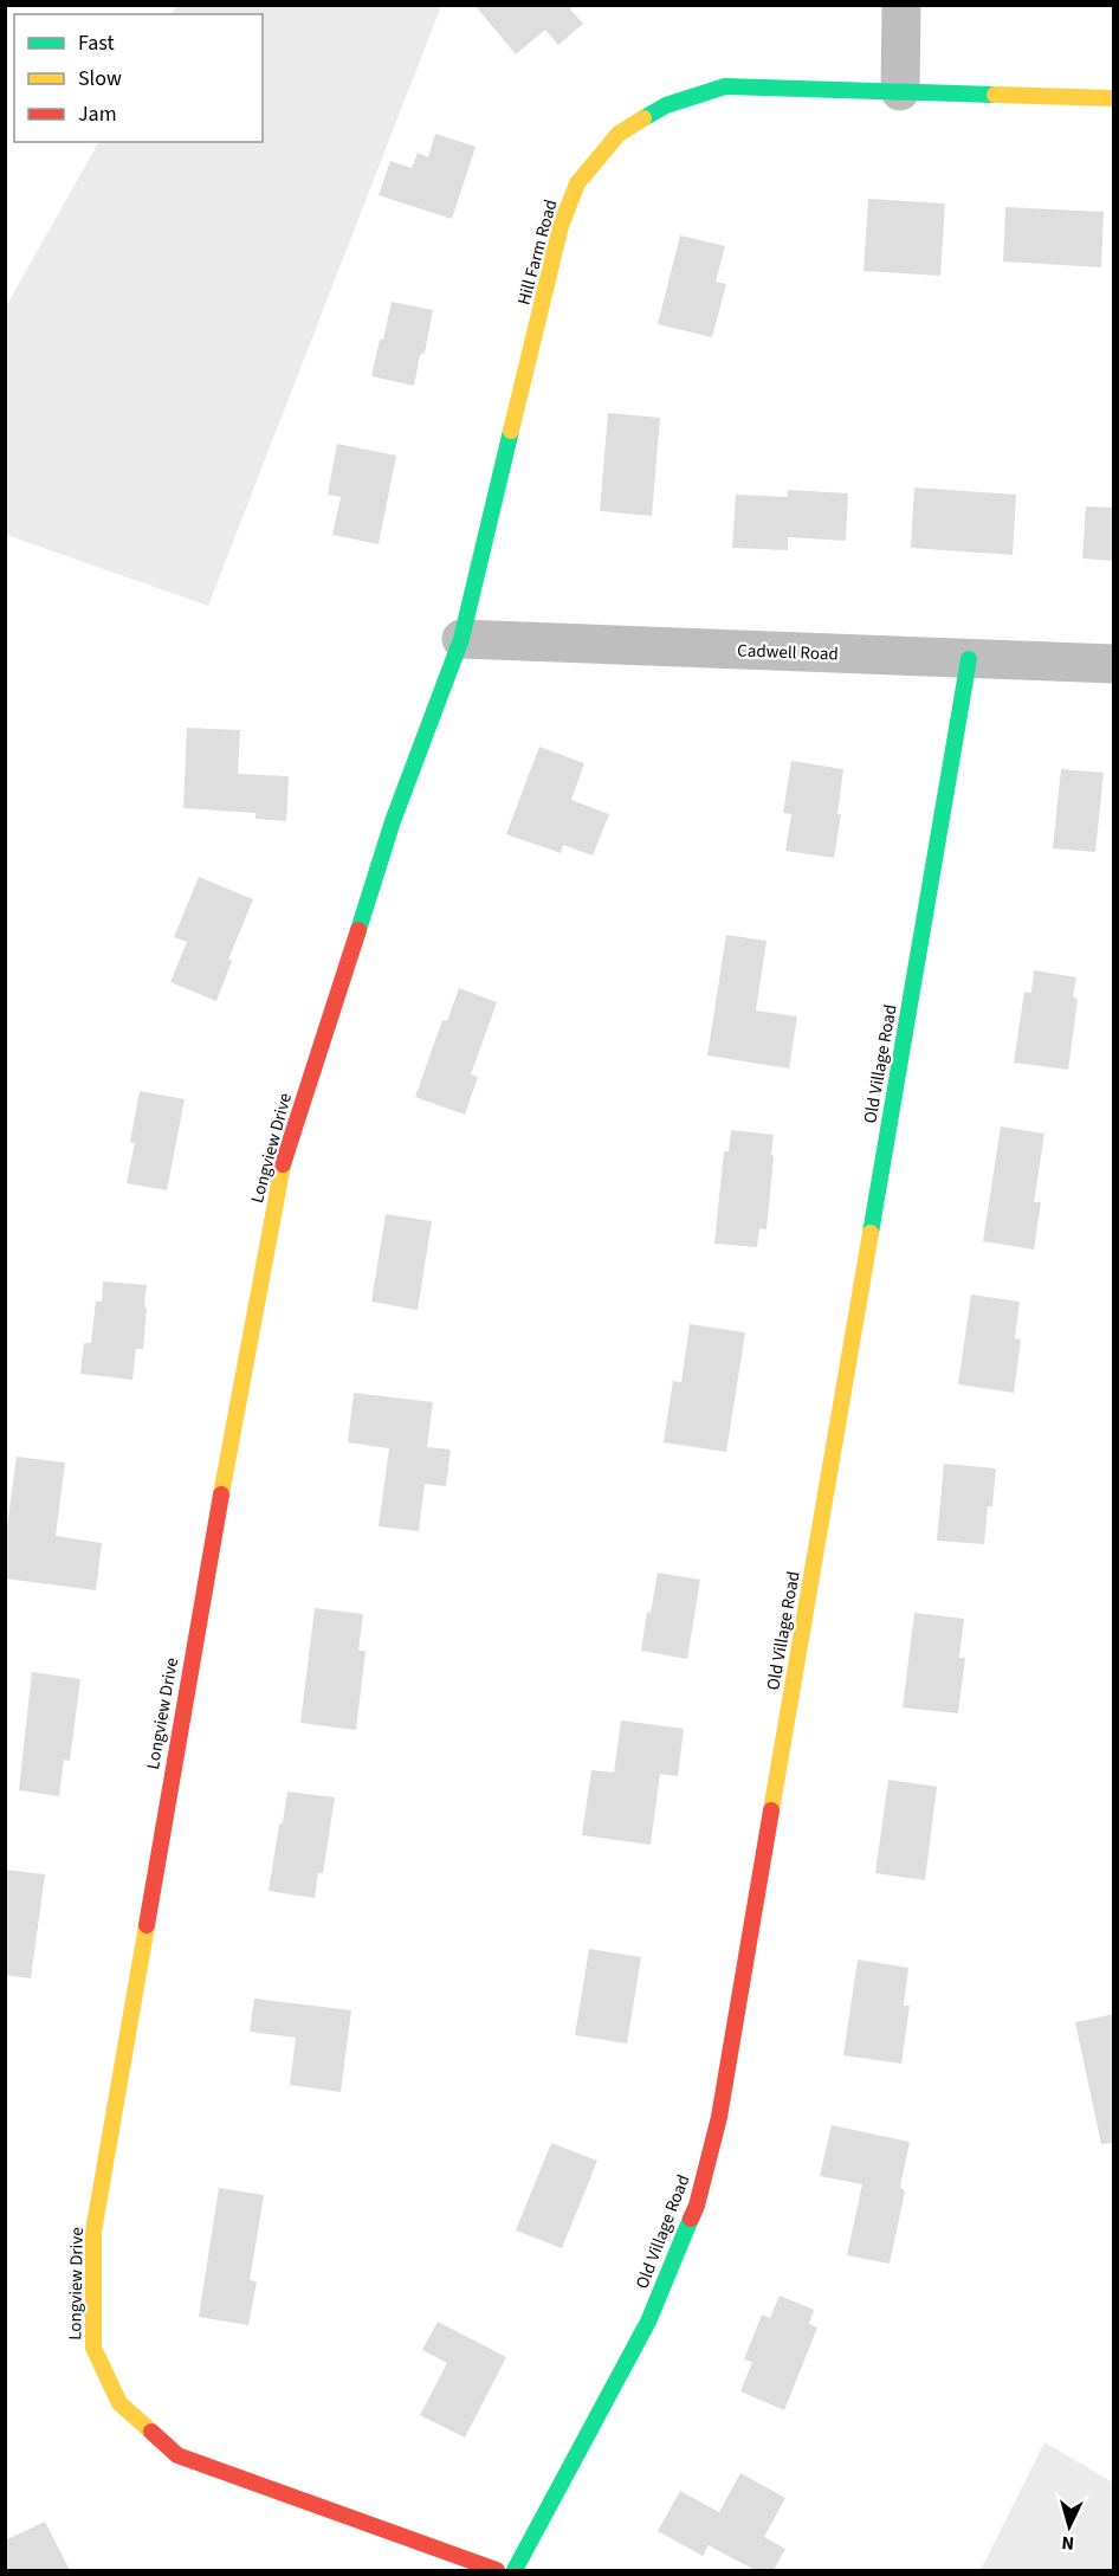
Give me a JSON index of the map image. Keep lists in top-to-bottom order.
{
  "streets": {
    "street": [
      "Hill Farm Road",
      "Cadwell Road",
      "Old Village Road",
      "Longview Drive"
    ]
  },
  "crossings": [
    ["Hill Farm Road", "Cadwell Road"],
    ["Hill Farm Road", "Longview Drive"],
    ["Cadwell Road", "Old Village Road"],
    ["Cadwell Road", "Longview Drive"]
  ],
  "legend": ["Fast", "Slow", "Jam"],
  "north": "bottom"
}
